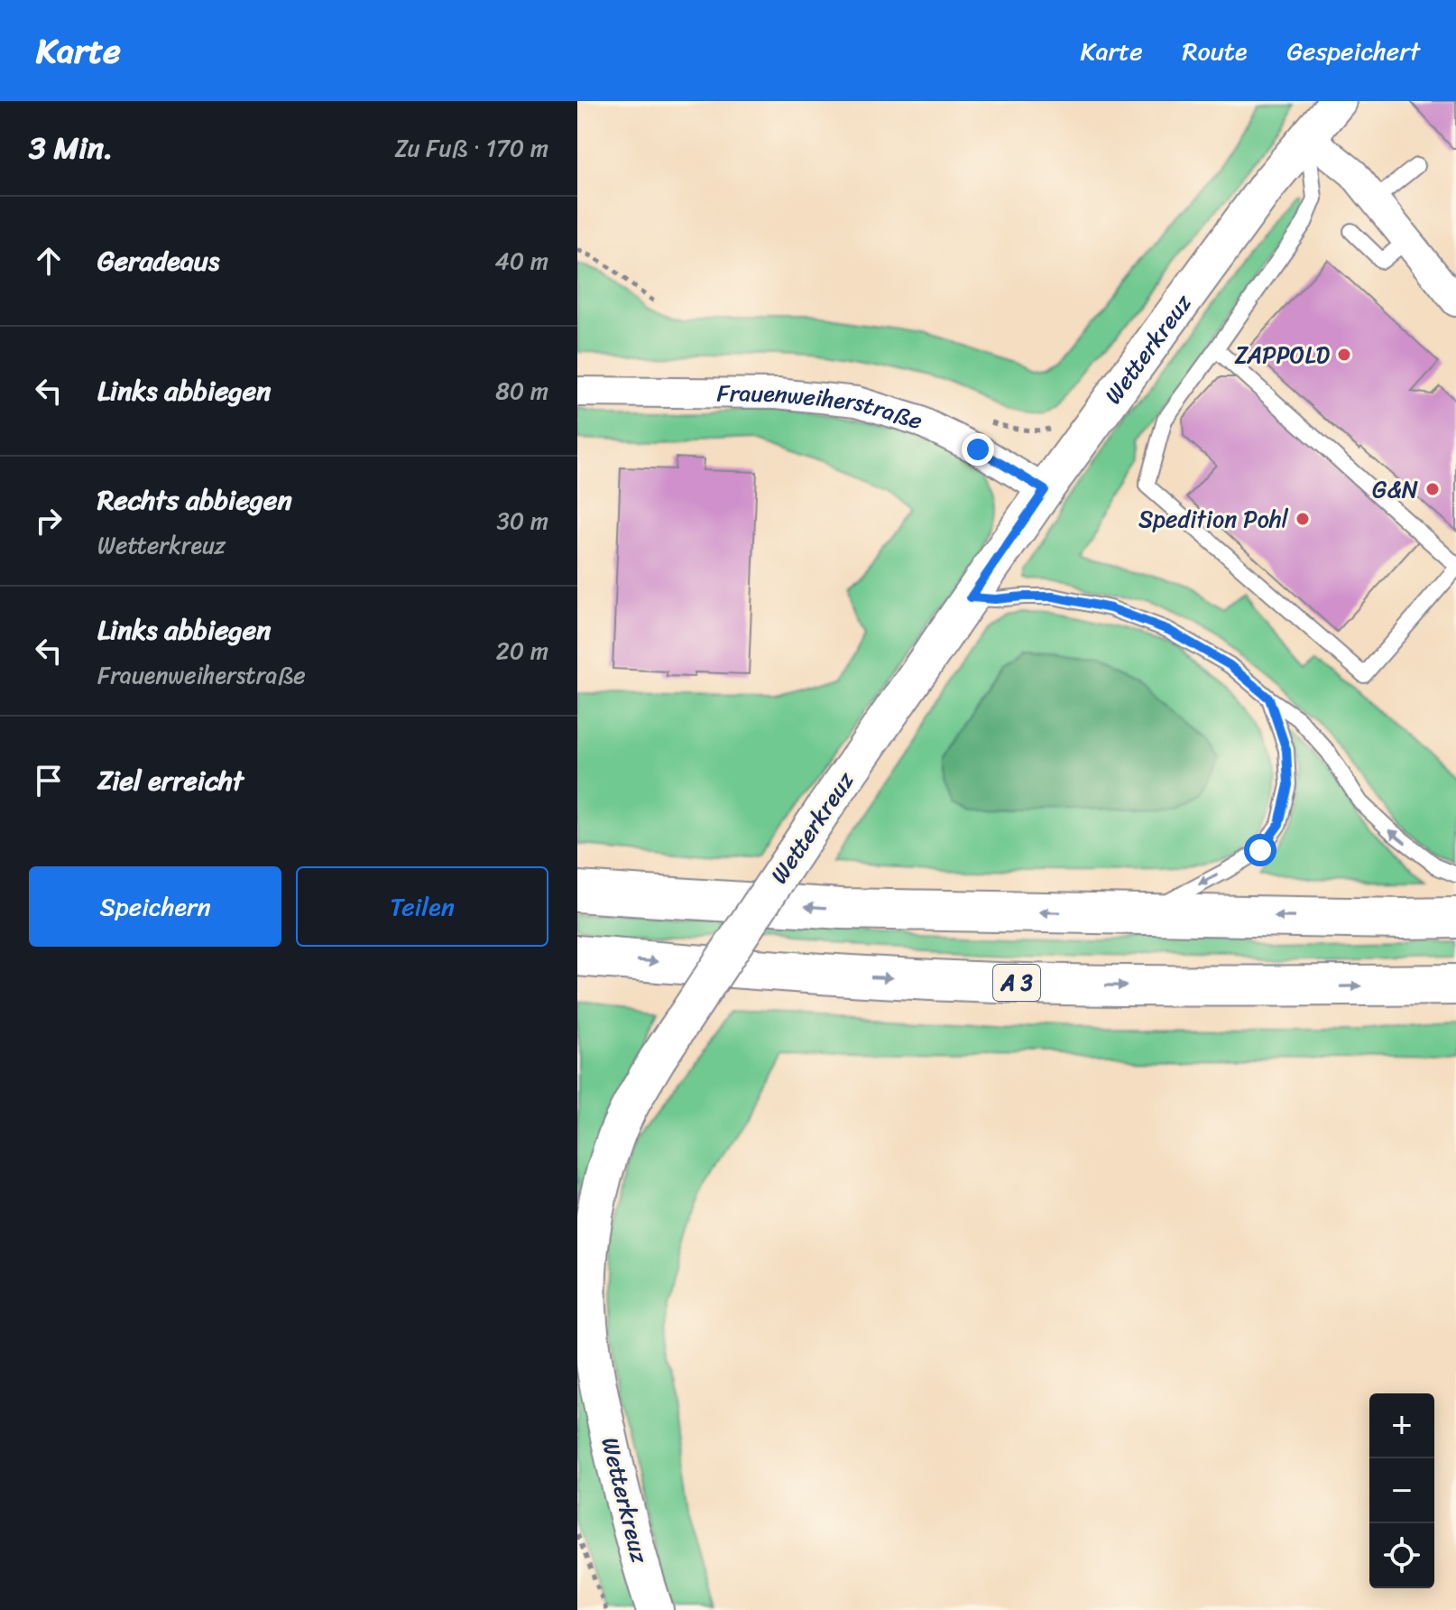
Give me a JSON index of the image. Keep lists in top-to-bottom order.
{
  "streets": {
    "highway": ["A 3"],
    "street": ["Wetterkreuz", "Frauenweiherstraße"]
  },
  "crossings": [
    ["Wetterkreuz", "Frauenweiherstraße"]
  ],
  "places": ["ZAPPOLD", "G&N", "Spedition Pohl"],
  "page": {
    "header": "Karte",
    "nav": ["Karte", "Route", "Gespeichert"],
    "heading": ["3 Min.", "Zu Fuß · 170 m"],
    "list": [
      ["Geradeaus", "40 m"],
      ["Links abbiegen", "80 m"],
      ["Rechts abbiegen", "Wetterkreuz", "30 m"],
      ["Links abbiegen", "Frauenweiherstraße", "20 m"],
      "Ziel erreicht"
    ],
    "buttons": ["Speichern", "Teilen"],
    "map_buttons": ["+", "−"]
  }
}
